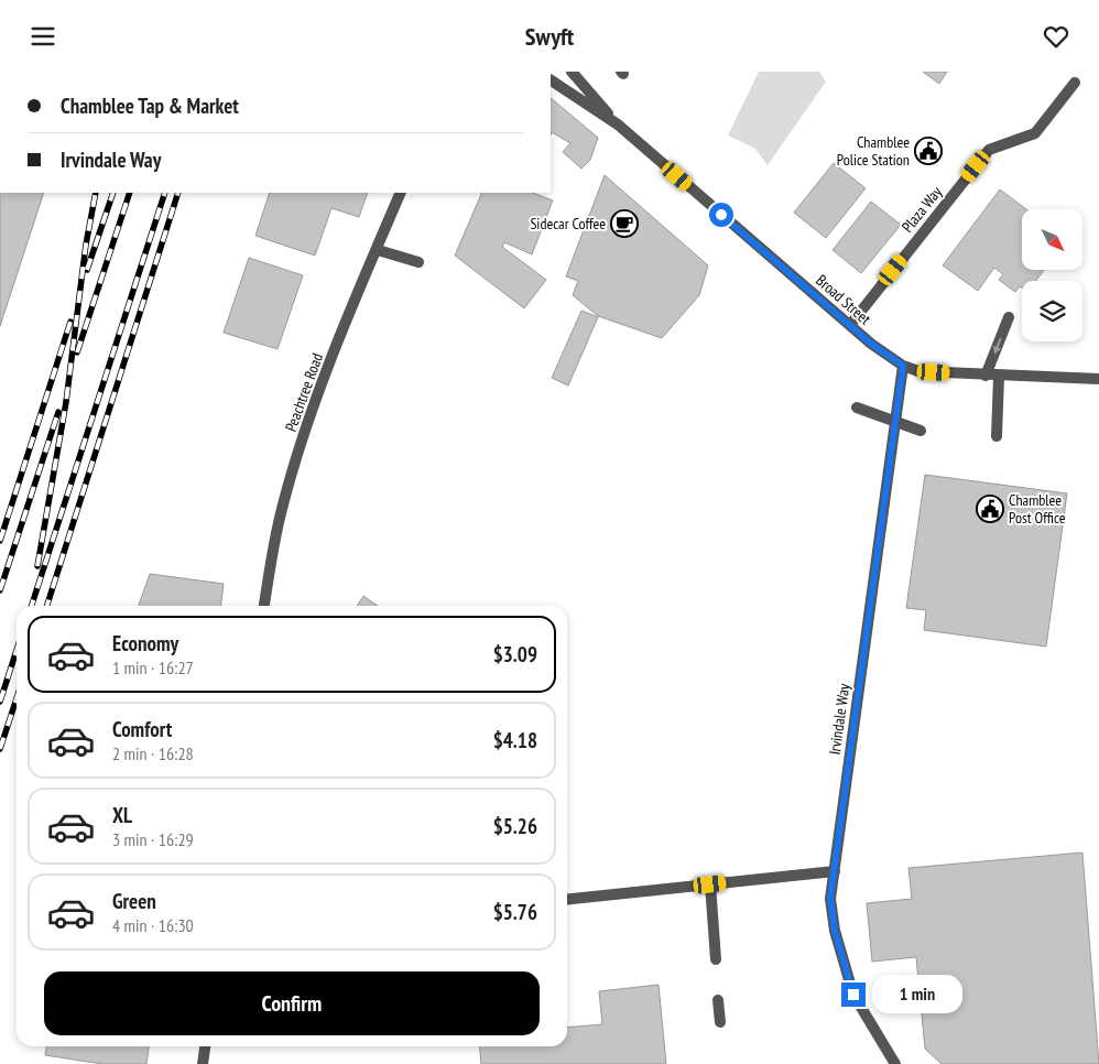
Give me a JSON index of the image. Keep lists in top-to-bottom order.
{
  "streets": {
    "street": [
      "Plaza Way",
      "Broad Street",
      "Peachtree Road",
      "Irvindale Way"
    ]
  },
  "crossings": [
    ["Plaza Way", "Broad Street"],
    ["Broad Street", "Irvindale Way"]
  ],
  "places": {
    "public building": ["Chamblee Police Station", "Chamblee Post Office"],
    "cafe": ["Sidecar Coffee"]
  },
  "north": "bottom right",
  "page": {
    "header": "Swyft",
    "banner": ["Chamblee Tap & Market", "Irvindale Way"],
    "list": [
      {
        "name": "Economy",
        "note": "1 min · 16:27",
        "value": "$3.09"
      },
      {
        "name": "Comfort",
        "note": "2 min · 16:28",
        "value": "$4.18"
      },
      {
        "name": "XL",
        "note": "3 min · 16:29",
        "value": "$5.26"
      },
      {
        "name": "Green",
        "note": "4 min · 16:30",
        "value": "$5.76"
      }
    ],
    "buttons": "Confirm",
    "bubble": "1 min"
  }
}
